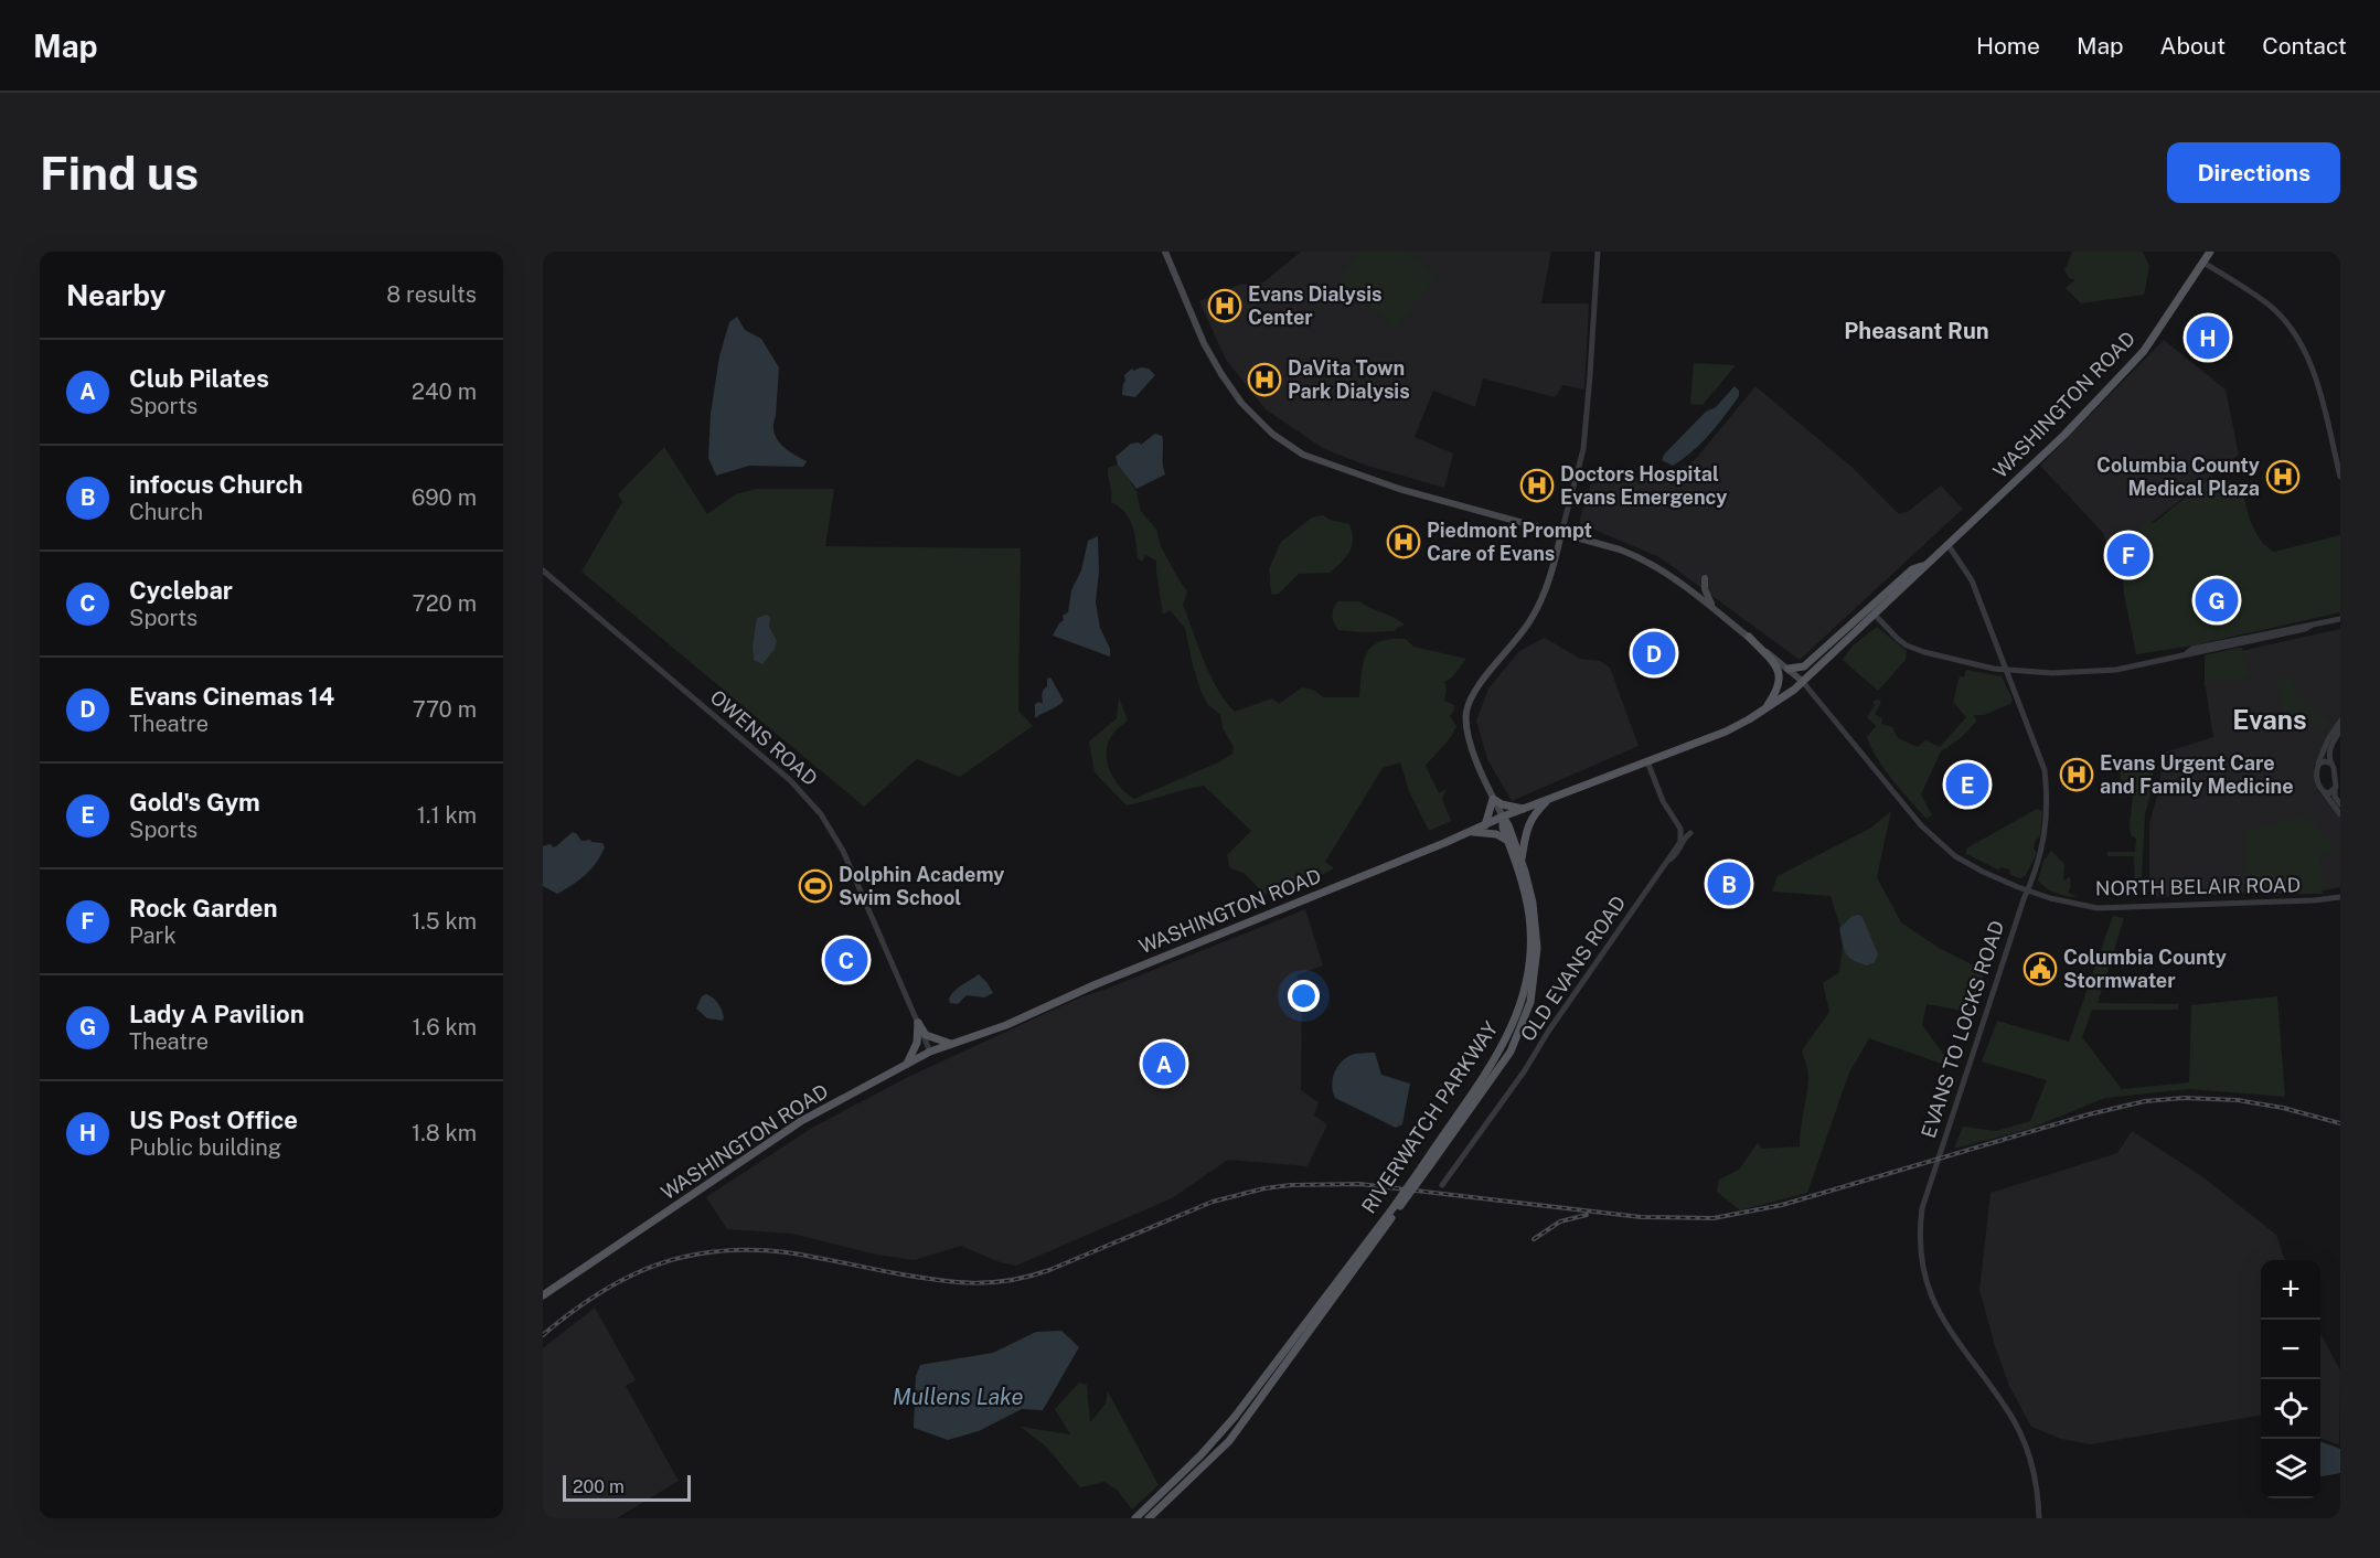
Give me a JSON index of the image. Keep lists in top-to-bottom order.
{
  "streets": {
    "main road": ["WASHINGTON ROAD", "NORTH BELAIR ROAD", "RIVERWATCH PARKWAY"],
    "street": ["OWENS ROAD", "OLD EVANS ROAD", "EVANS TO LOCKS ROAD"]
  },
  "crossings": [
    ["WASHINGTON ROAD", "OWENS ROAD"],
    ["WASHINGTON ROAD", "NORTH BELAIR ROAD"],
    ["WASHINGTON ROAD", "OLD EVANS ROAD"],
    ["WASHINGTON ROAD", "EVANS TO LOCKS ROAD"],
    ["WASHINGTON ROAD", "RIVERWATCH PARKWAY"],
    ["NORTH BELAIR ROAD", "EVANS TO LOCKS ROAD"]
  ],
  "districts": ["Pheasant Run", "Evans"],
  "water": ["Mullens Lake"],
  "places": {
    "hospital": [
      "Evans Dialysis Center",
      "DaVita Town Park Dialysis",
      "Columbia County Medical Plaza",
      "Doctors Hospital Evans Emergency",
      "Piedmont Prompt Care of Evans",
      "Evans Urgent Care and Family Medicine"
    ],
    "sports": ["Dolphin Academy Swim School"],
    "public building": ["Columbia County Stormwater"]
  },
  "scale_bar": "200 m",
  "page": {
    "header": "Map",
    "nav": [
      "Home",
      "Map",
      "About",
      "Contact"
    ],
    "buttons": "Directions",
    "title": "Find us",
    "heading": ["Nearby", "8 results"],
    "pins": [
      "H",
      "F",
      "G",
      "D",
      "E",
      "B",
      "C",
      "A"
    ],
    "list": [
      {
        "mark": "A",
        "name": "Club Pilates",
        "note": "Sports",
        "value": "240 m"
      },
      {
        "mark": "B",
        "name": "infocus Church",
        "note": "Church",
        "value": "690 m"
      },
      {
        "mark": "C",
        "name": "Cyclebar",
        "note": "Sports",
        "value": "720 m"
      },
      {
        "mark": "D",
        "name": "Evans Cinemas 14",
        "note": "Theatre",
        "value": "770 m"
      },
      {
        "mark": "E",
        "name": "Gold's Gym",
        "note": "Sports",
        "value": "1.1 km"
      },
      {
        "mark": "F",
        "name": "Rock Garden",
        "note": "Park",
        "value": "1.5 km"
      },
      {
        "mark": "G",
        "name": "Lady A Pavilion",
        "note": "Theatre",
        "value": "1.6 km"
      },
      {
        "mark": "H",
        "name": "US Post Office",
        "note": "Public building",
        "value": "1.8 km"
      }
    ],
    "map_buttons": ["+", "−"],
    "scale": "200 m"
  }
}
